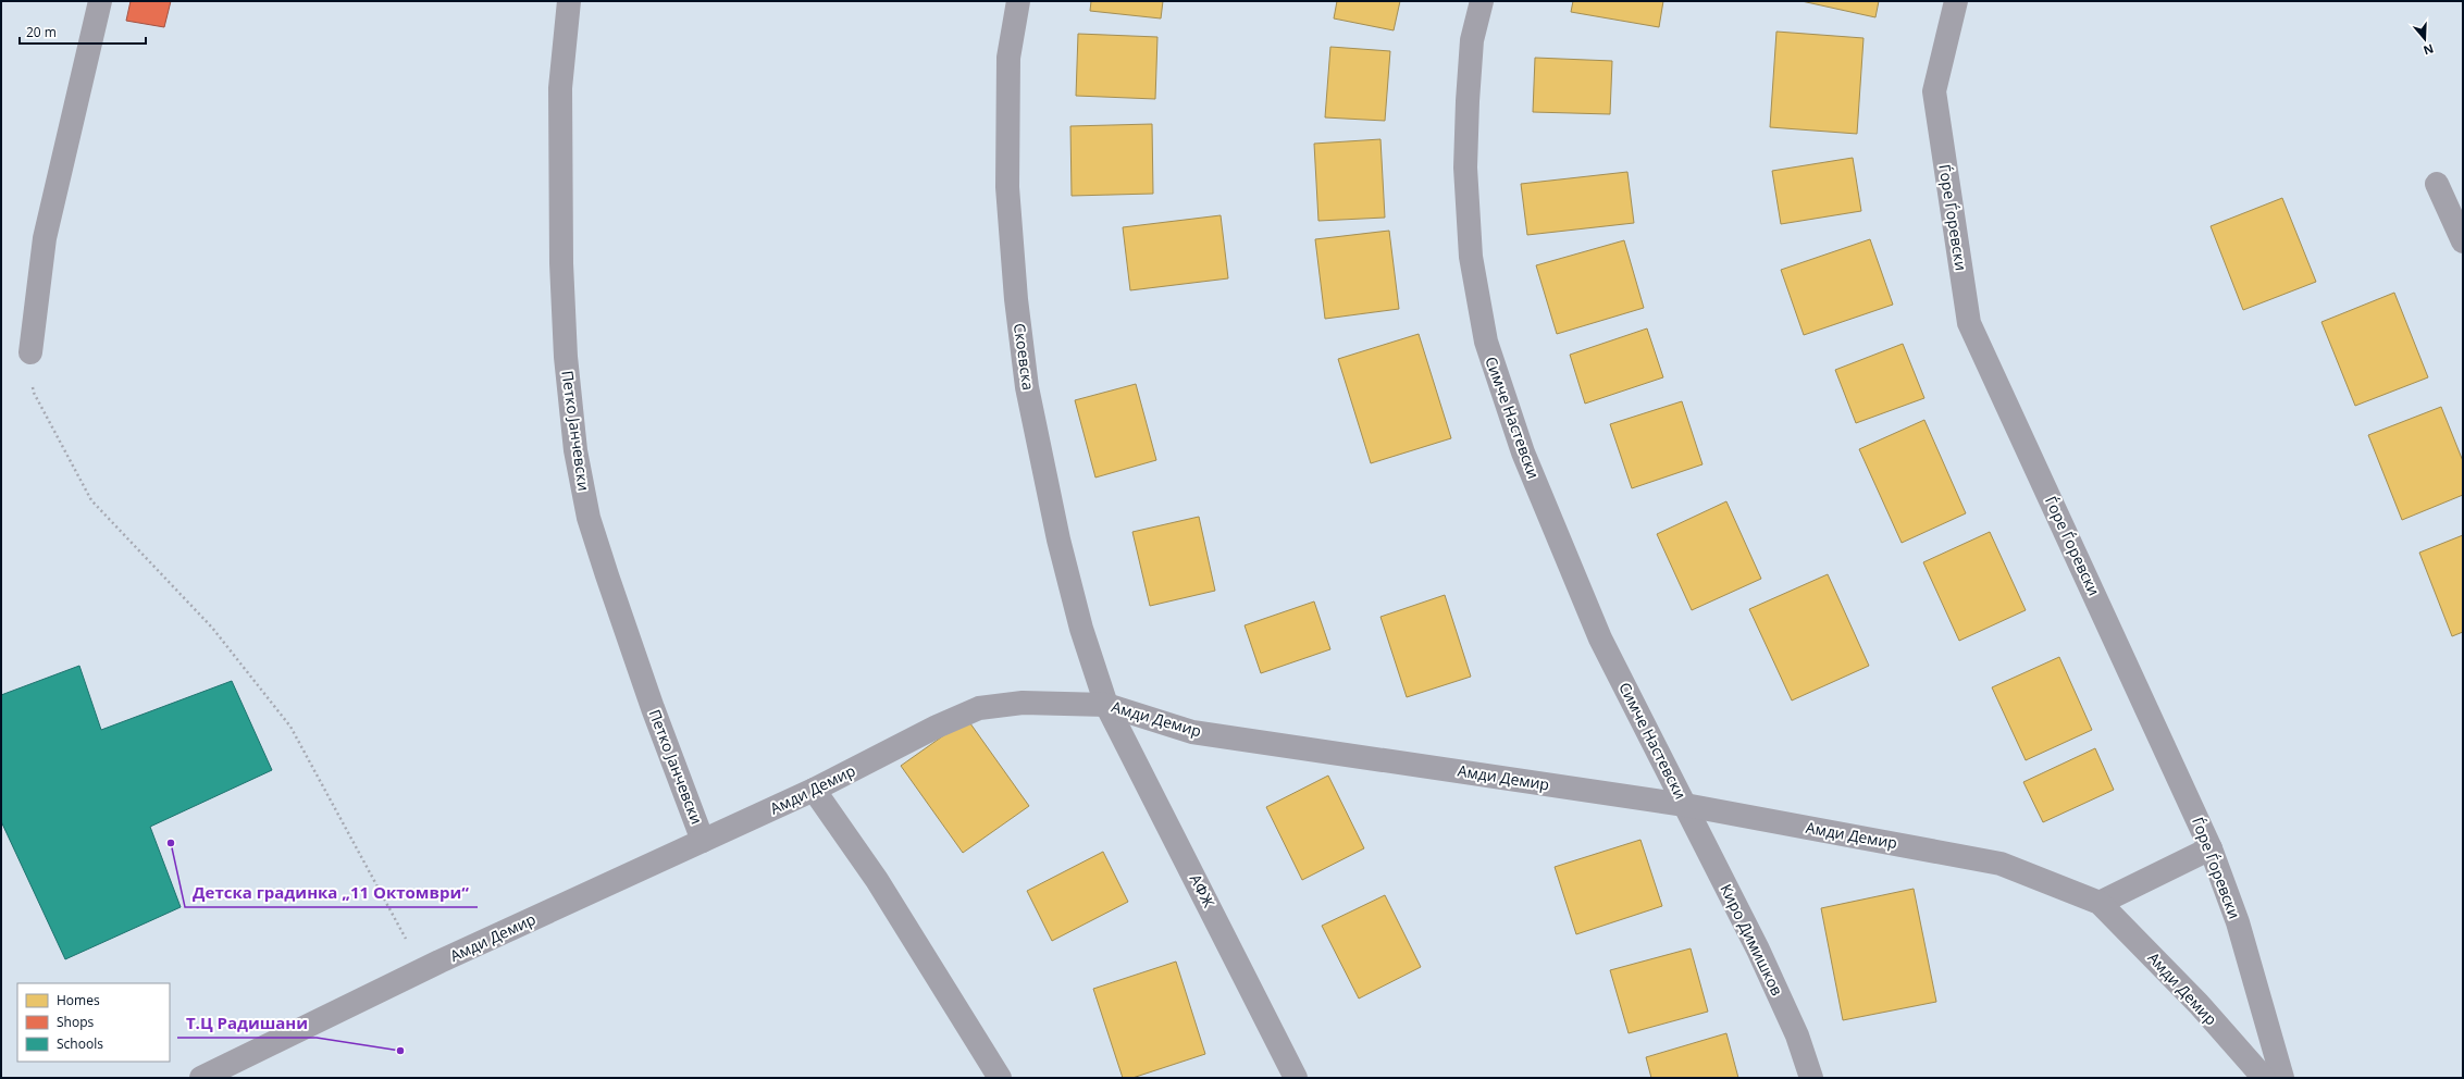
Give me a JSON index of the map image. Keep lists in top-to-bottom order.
{
  "streets": {
    "street": [
      "Ѓоре Ѓоревски",
      "Скоевска",
      "Симче Настевски",
      "Петко Јанчевски",
      "Амди Демир",
      "АФЖ",
      "Киро Димишков"
    ]
  },
  "crossings": [
    ["Скоевска", "Амди Демир"],
    ["Скоевска", "АФЖ"],
    ["Симче Настевски", "Амди Демир"],
    ["Симче Настевски", "Киро Димишков"],
    ["Петко Јанчевски", "Амди Демир"],
    ["Амди Демир", "АФЖ"],
    ["Амди Демир", "Киро Димишков"]
  ],
  "places": ["Детска градинка „11 Октомври“", "Т.Ц Радишани"],
  "legend": ["Homes", "Shops", "Schools"],
  "scale_bar": "20 m",
  "north": "bottom"
}
